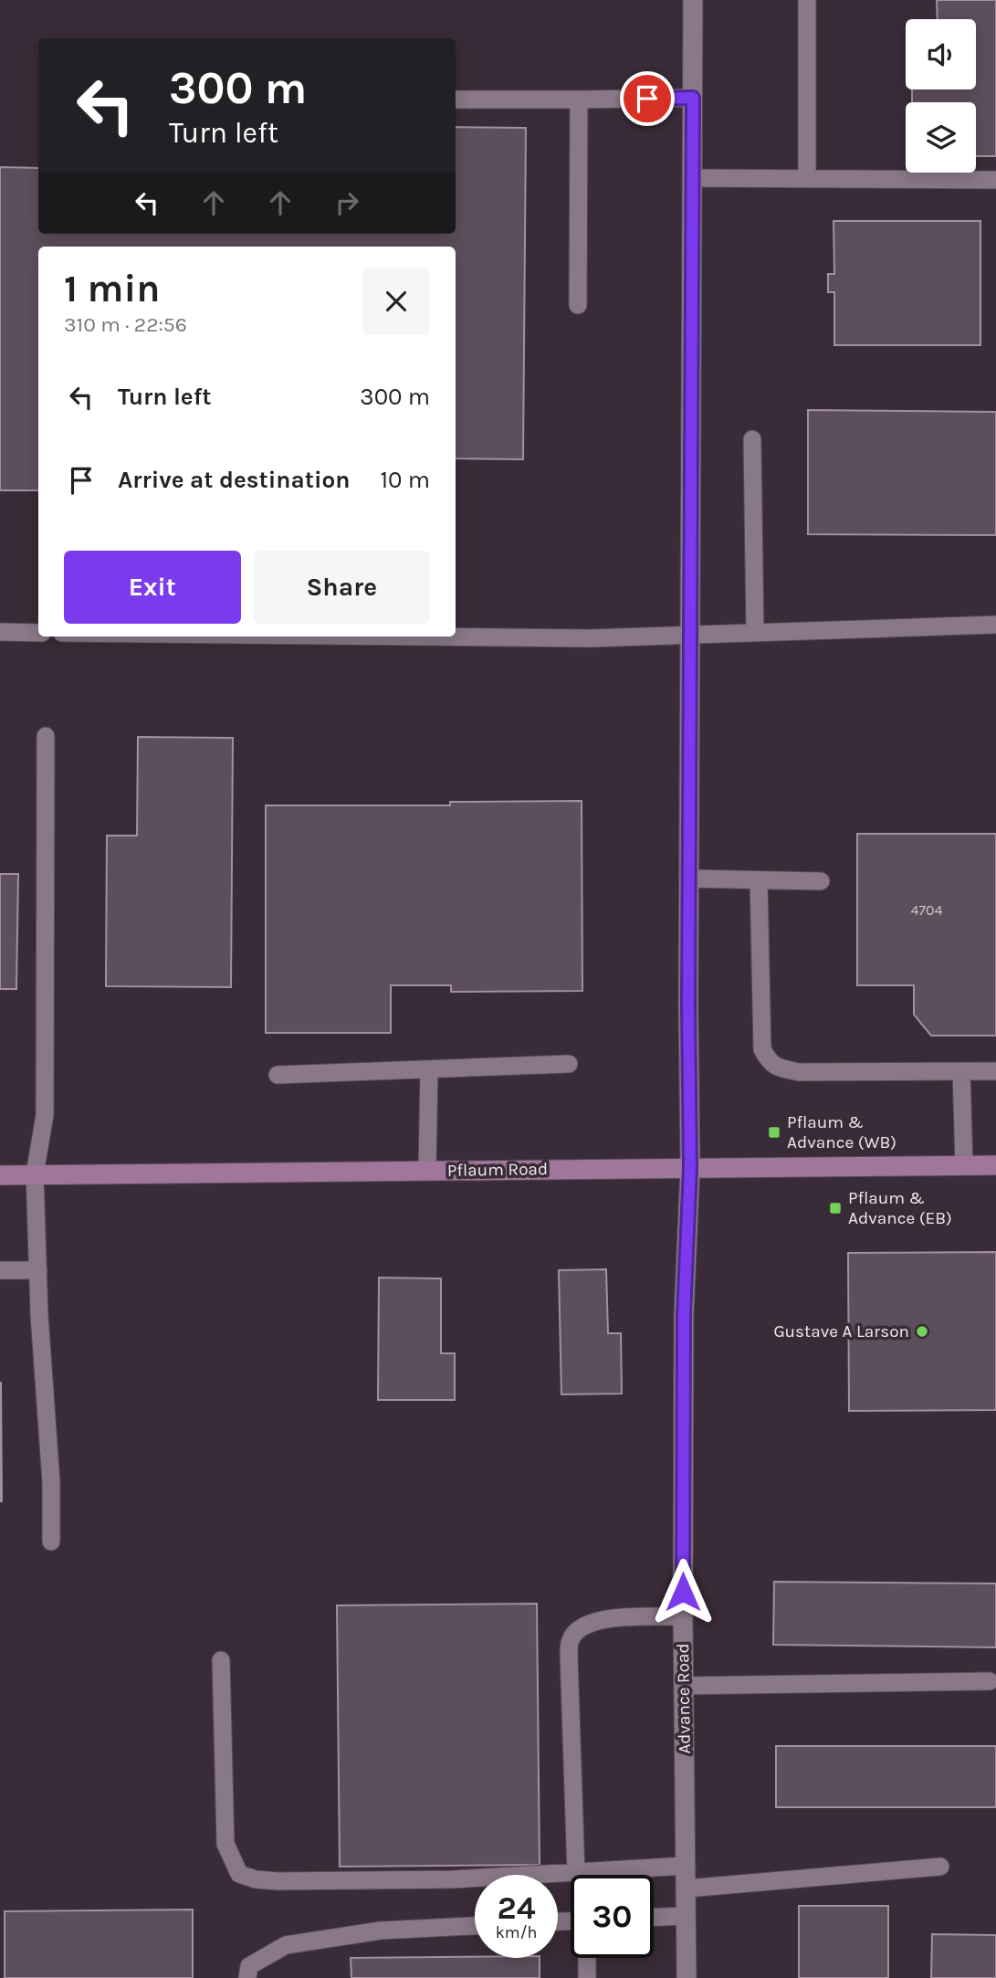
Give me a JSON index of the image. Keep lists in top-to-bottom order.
{
  "streets": {
    "street": ["Pflaum Road", "Advance Road"]
  },
  "crossings": [
    ["Pflaum Road", "Advance Road"]
  ],
  "places": {
    "transit": ["Pflaum & Advance (WB)", "Pflaum & Advance (EB)"],
    "other": ["Gustave A Larson"]
  },
  "house_numbers": ["4704"],
  "page": {
    "turn": ["300 m", "Turn left"],
    "heading": ["1 min", "310 m · 22:56"],
    "list": [
      {
        "name": "Turn left",
        "value": "300 m"
      },
      {
        "name": "Arrive at destination",
        "value": "10 m"
      }
    ],
    "buttons": ["Exit", "Share"],
    "speed": "24 km/h",
    "limit": "30"
  }
}
